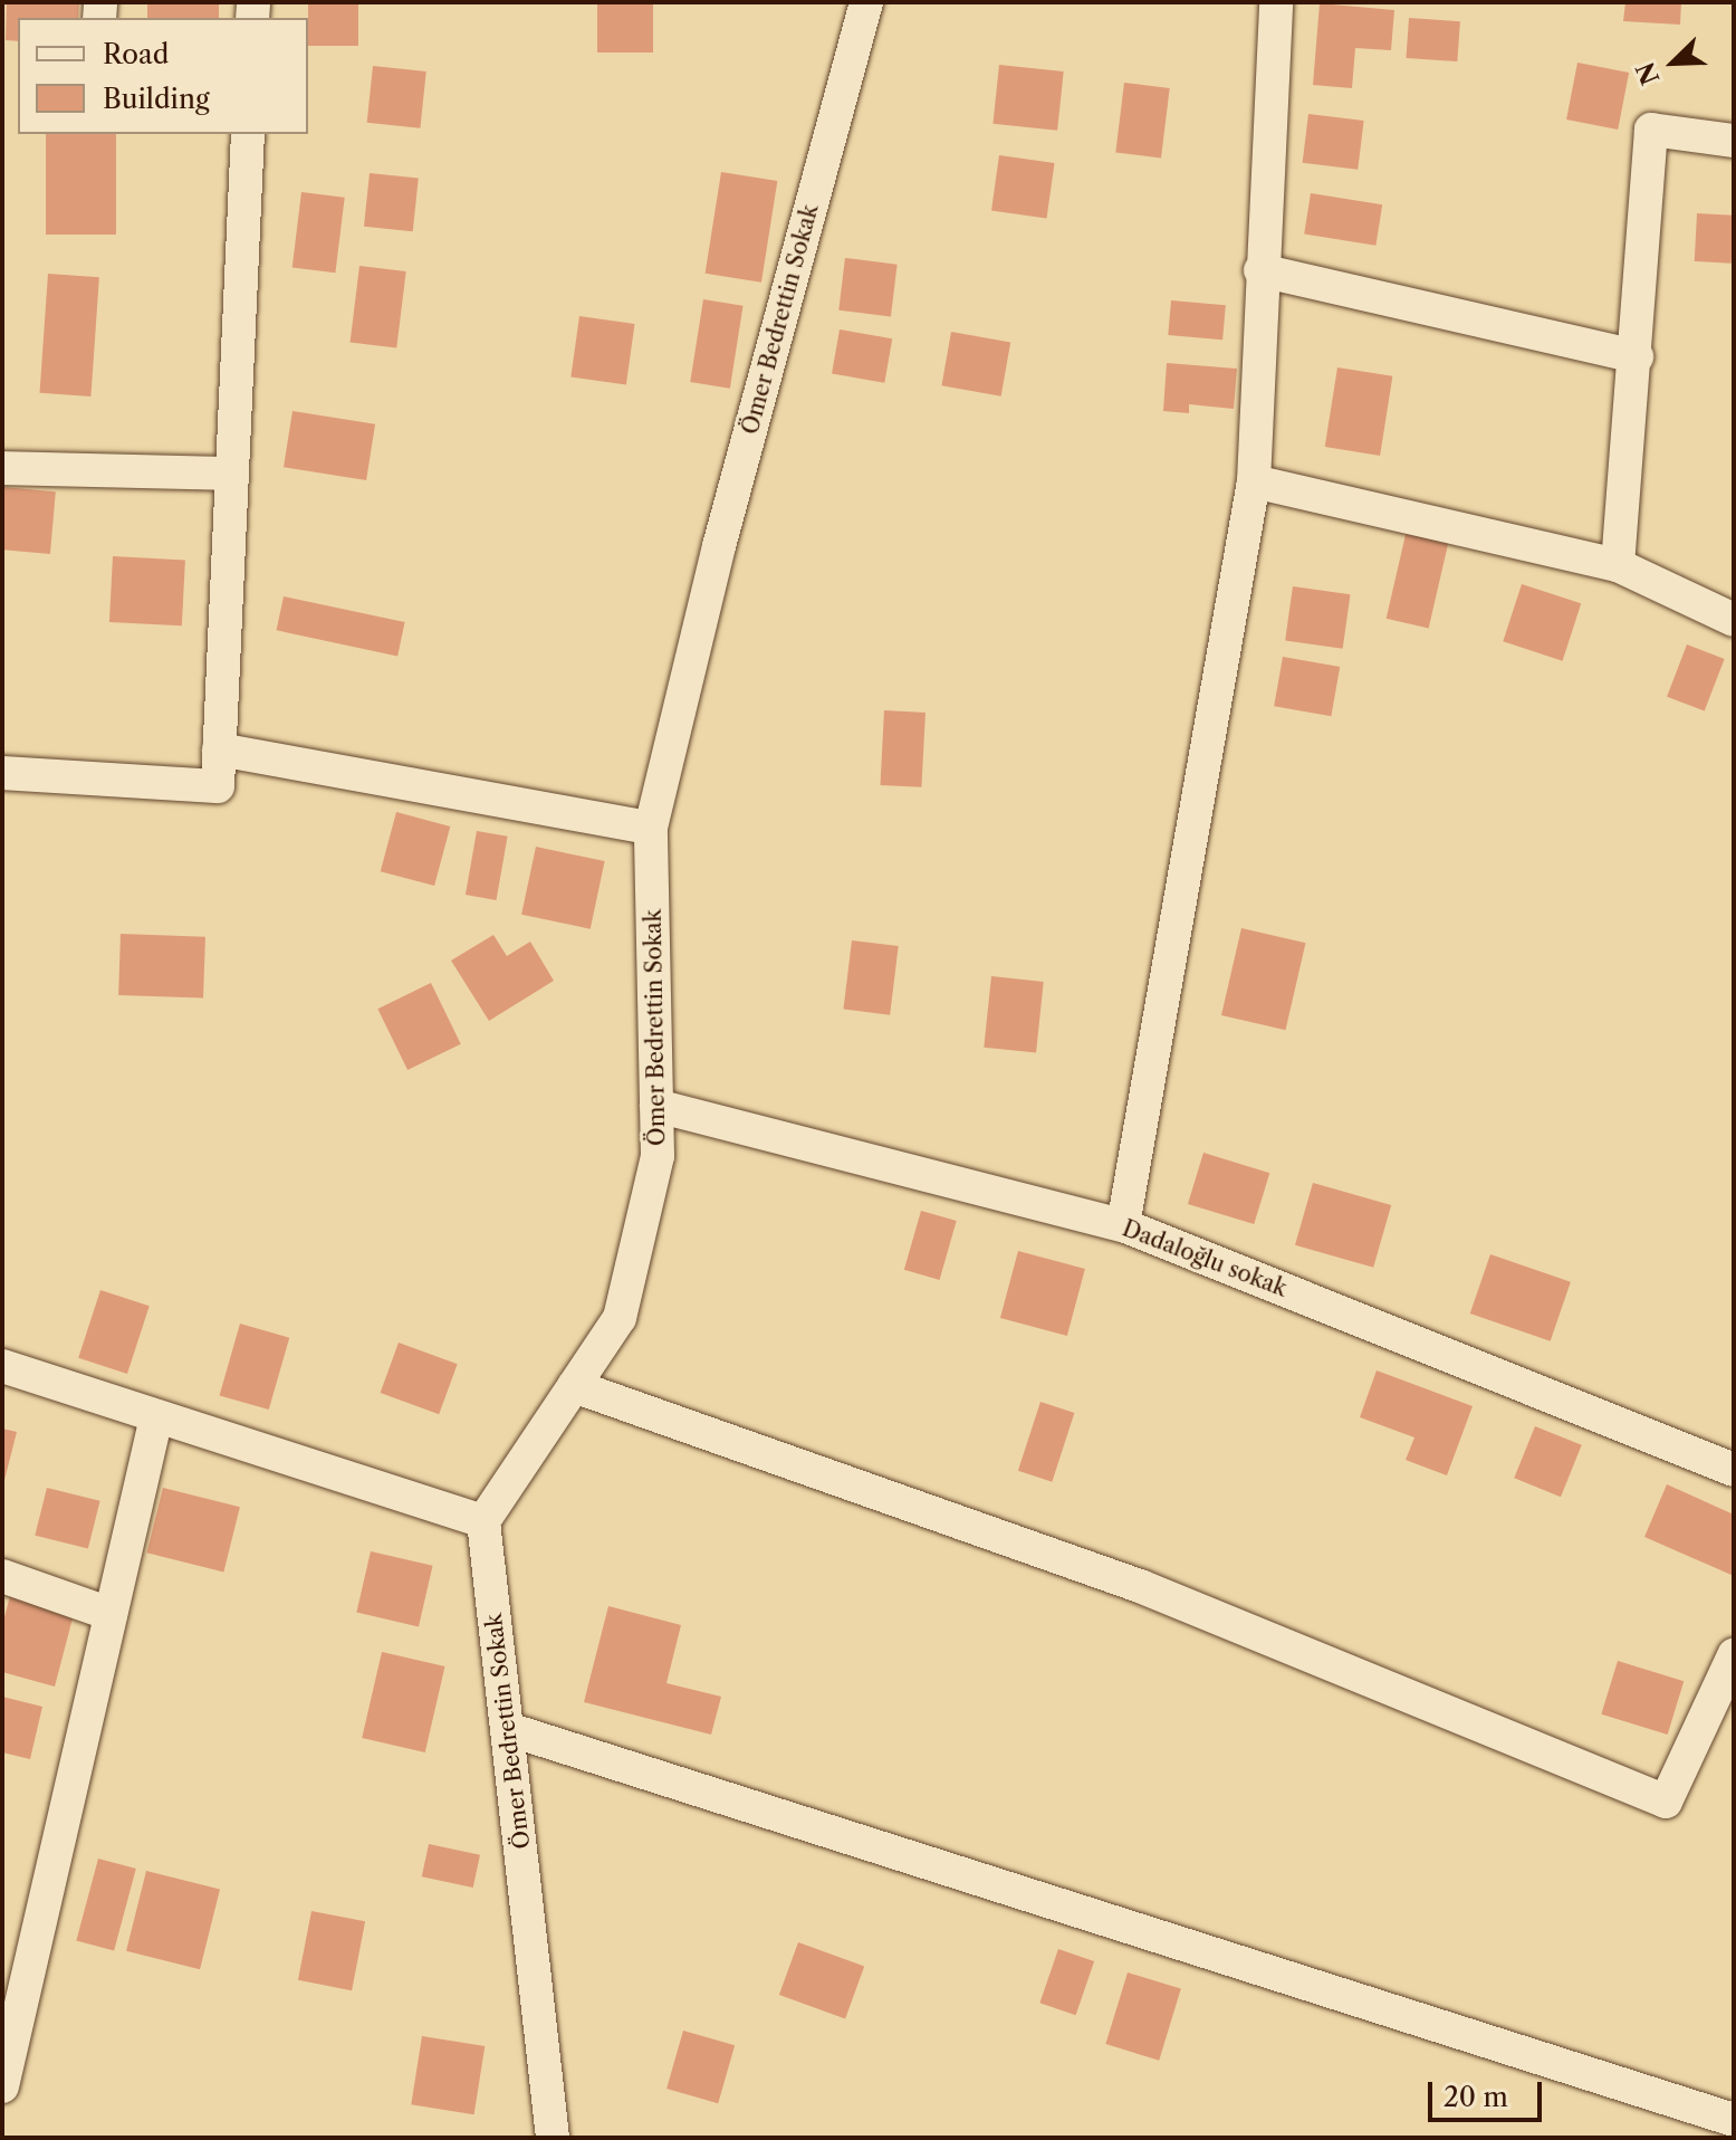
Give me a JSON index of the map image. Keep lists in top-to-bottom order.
{
  "streets": {
    "street": ["Ömer Bedrettin Sokak", "Dadaloğlu sokak"]
  },
  "crossings": [
    ["Ömer Bedrettin Sokak", "Dadaloğlu sokak"]
  ],
  "legend": ["Road", "Building"],
  "scale_bar": "20 m",
  "north": "bottom left"
}
